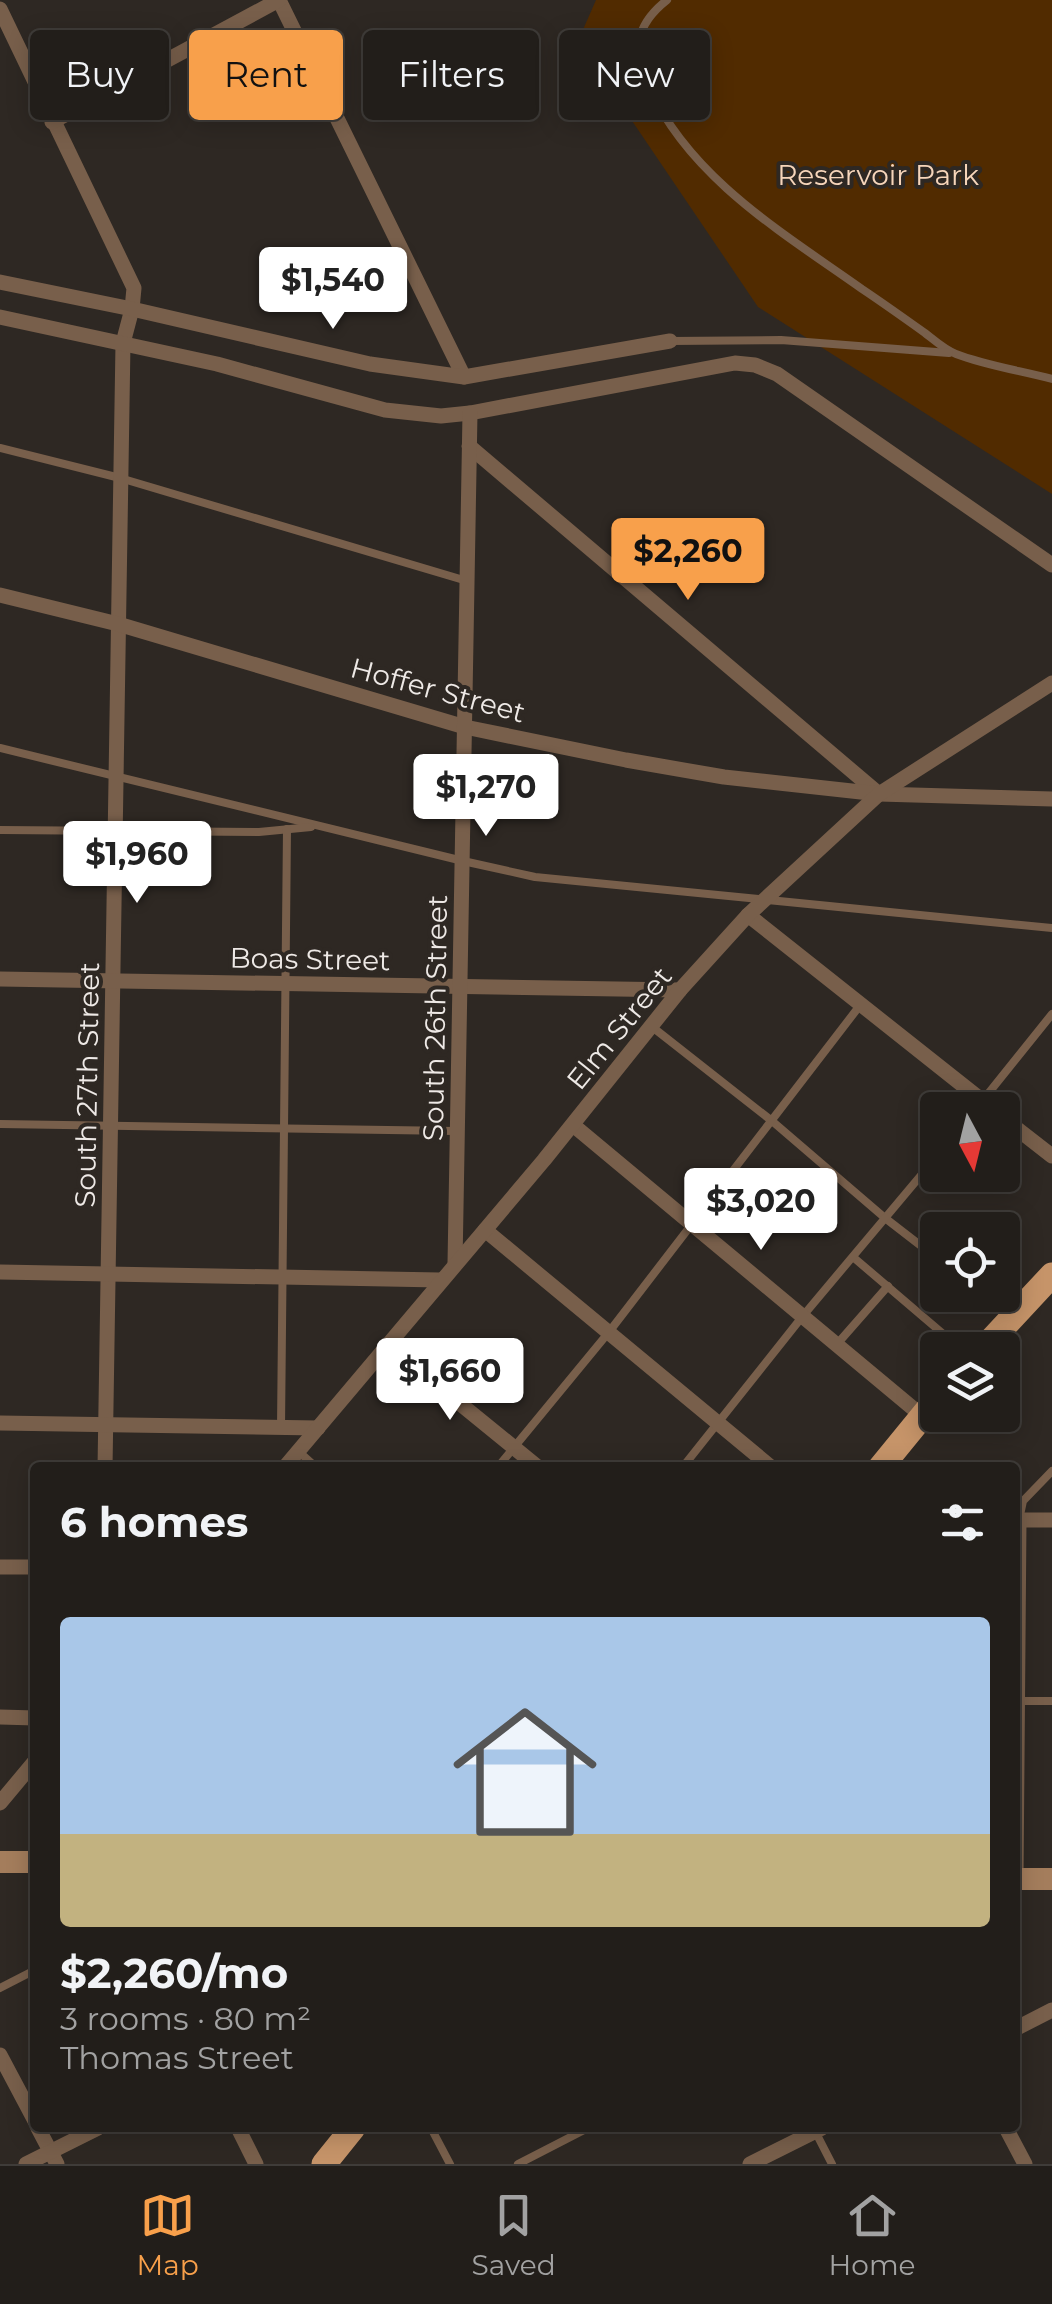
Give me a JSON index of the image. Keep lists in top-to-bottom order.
{
  "streets": {
    "street": [
      "Hoffer Street",
      "Boas Street",
      "South 26th Street",
      "Elm Street",
      "South 27th Street"
    ]
  },
  "crossings": [
    ["Hoffer Street", "South 26th Street"],
    ["Hoffer Street", "Elm Street"],
    ["Hoffer Street", "South 27th Street"],
    ["Boas Street", "South 26th Street"],
    ["Boas Street", "Elm Street"],
    ["Boas Street", "South 27th Street"],
    ["South 26th Street", "Elm Street"]
  ],
  "parks": ["Reservoir Park"],
  "north": "bottom",
  "page": {
    "chip": [
      "Buy",
      "Rent",
      "Filters",
      "New"
    ],
    "price": [
      "$1,540",
      "$2,260",
      "$1,270",
      "$1,960",
      "$3,020",
      "$1,660"
    ],
    "heading": "6 homes",
    "list": [
      {
        "name": "$2,260/mo",
        "note": "3 rooms · 80 m² · Thomas Street"
      }
    ],
    "tabs": ["Map", "Saved", "Home"]
  }
}
